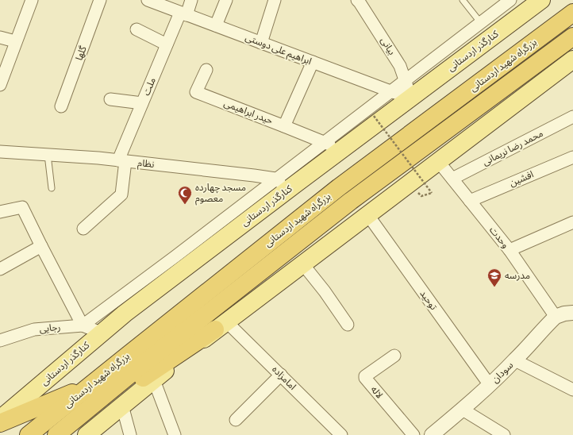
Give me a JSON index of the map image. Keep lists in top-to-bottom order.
{
  "streets": {
    "highway": ["بزرگراه شهید اردستانی"],
    "main road": ["کنارگذر اردستانی"],
    "street": [
      "بیانی",
      "ابراهیم علی دوستی",
      "گلها",
      "ملت",
      "حیدر ابراهیمی",
      "محمد رضا نریمانی",
      "نظام",
      "افشین",
      "وحدت",
      "توحید",
      "رجایی",
      "سودان",
      "امامزاده",
      "لاله"
    ]
  },
  "crossings": [
    ["بیانی", "ابراهیم علی دوستی"],
    ["بیانی", "کنارگذر اردستانی"],
    ["ابراهیم علی دوستی", "کنارگذر اردستانی"],
    ["ابراهیم علی دوستی", "ملت"],
    ["کنارگذر اردستانی", "حیدر ابراهیمی"],
    ["کنارگذر اردستانی", "نظام"],
    ["کنارگذر اردستانی", "رجایی"],
    ["ملت", "نظام"],
    ["محمد رضا نریمانی", "وحدت"],
    ["افشین", "وحدت"],
    ["وحدت", "سودان"],
    ["توحید", "سودان"]
  ],
  "places": {
    "mosque": ["مسجد چهارده معصوم"],
    "school or university": ["مدرسه"]
  }
}
